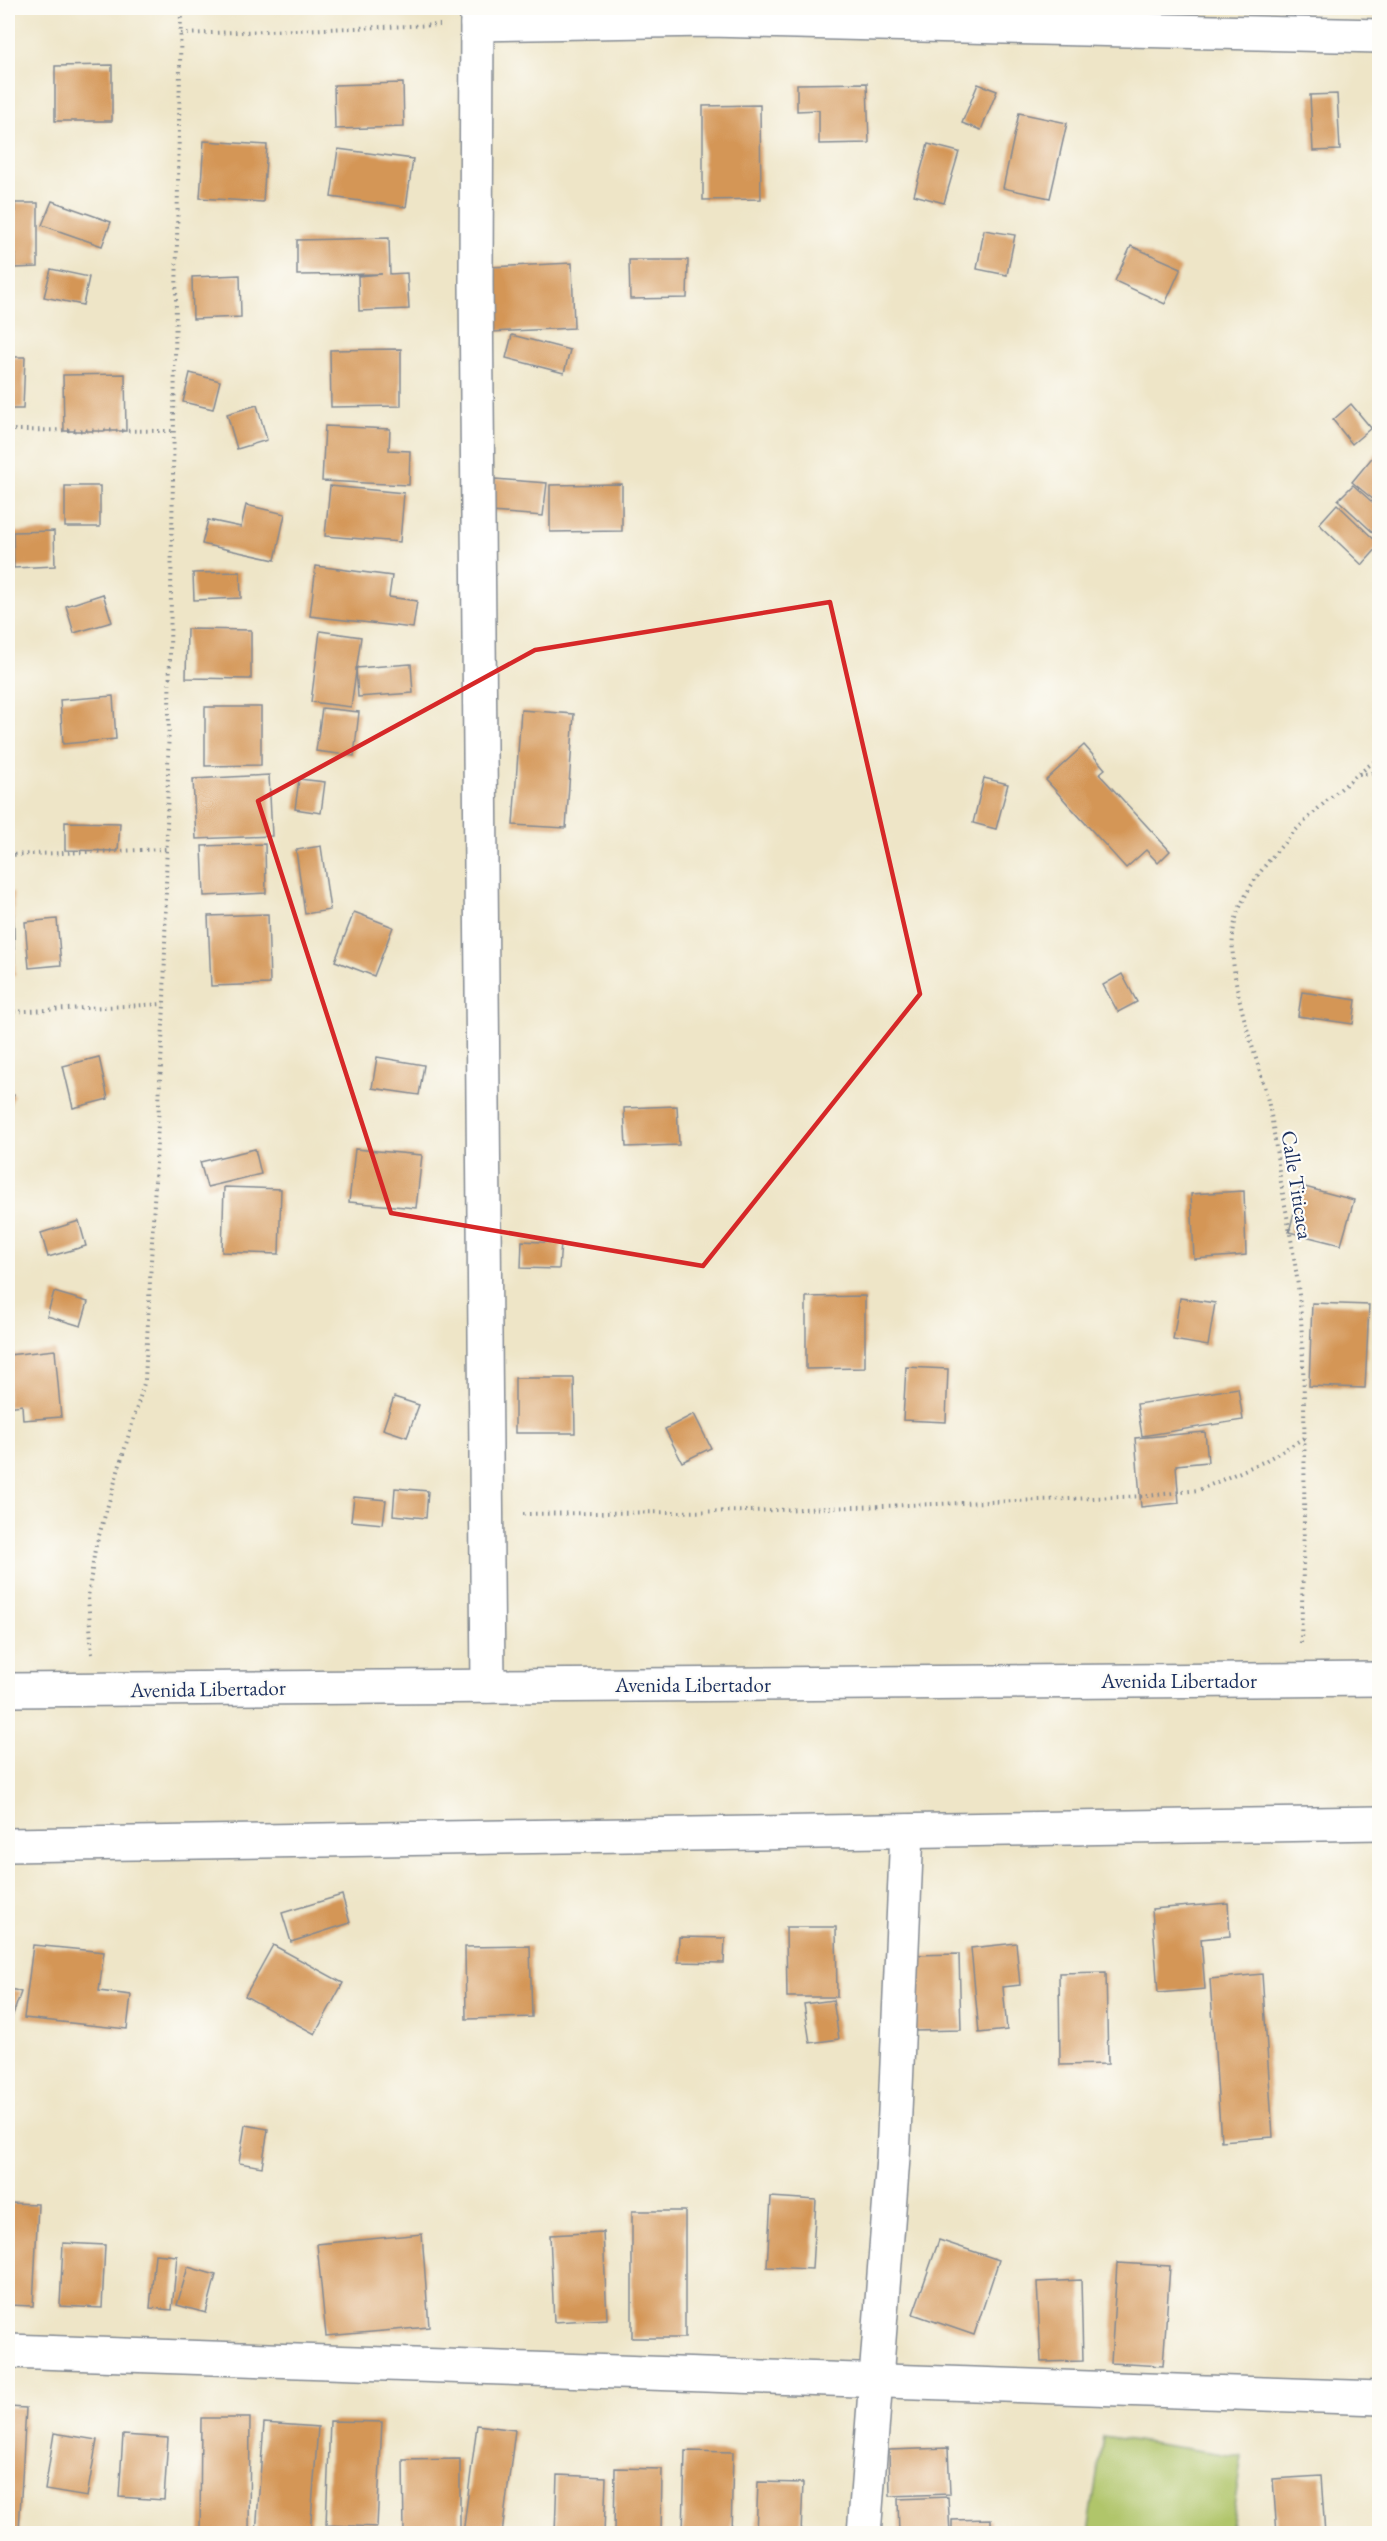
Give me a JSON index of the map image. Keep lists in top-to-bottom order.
{
  "streets": {
    "main road": ["Avenida Libertador"],
    "path": ["Calle Titicaca"]
  },
  "crossings": [
    ["Calle Titicaca", "Avenida Libertador"]
  ]
}
